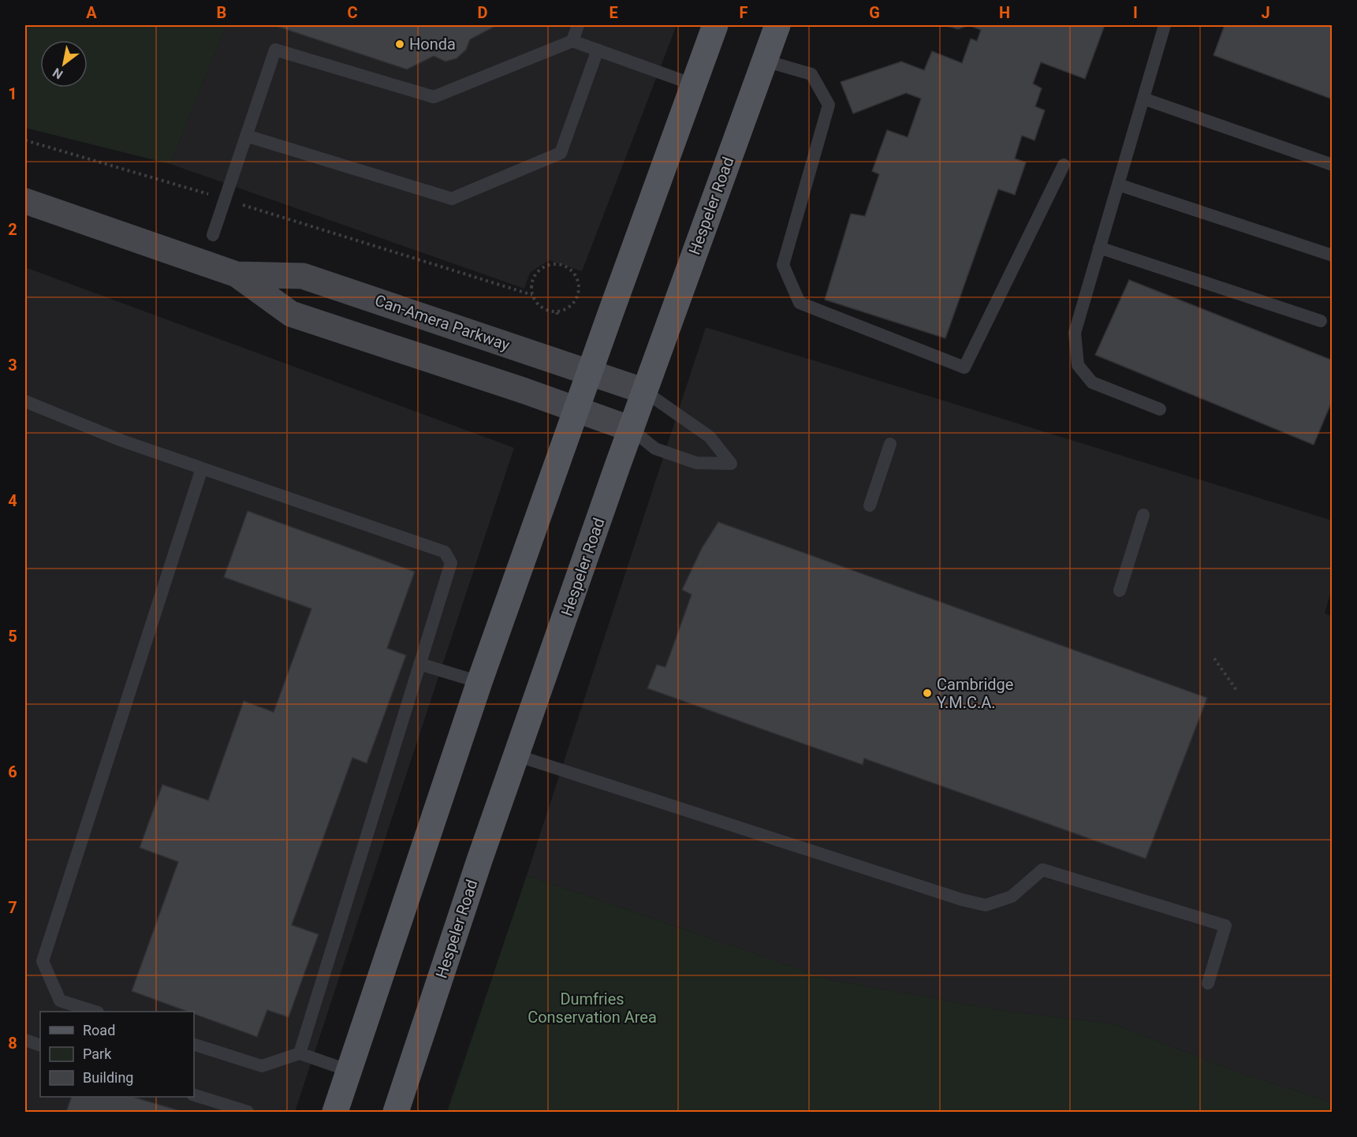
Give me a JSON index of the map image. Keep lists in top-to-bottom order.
{
  "streets": {
    "main road": ["Hespeler Road", "Can-Amera Parkway"]
  },
  "crossings": [
    ["Hespeler Road", "Can-Amera Parkway"]
  ],
  "parks": ["Dumfries Conservation Area"],
  "places": ["Honda", "Cambridge Y.M.C.A."],
  "legend": ["Road", "Park", "Building"],
  "north": "bottom left",
  "grid": {
    "columns": [
      "A",
      "B",
      "C",
      "D",
      "E",
      "F",
      "G",
      "H",
      "I",
      "J"
    ],
    "rows": [
      "1",
      "2",
      "3",
      "4",
      "5",
      "6",
      "7",
      "8"
    ]
  }
}
